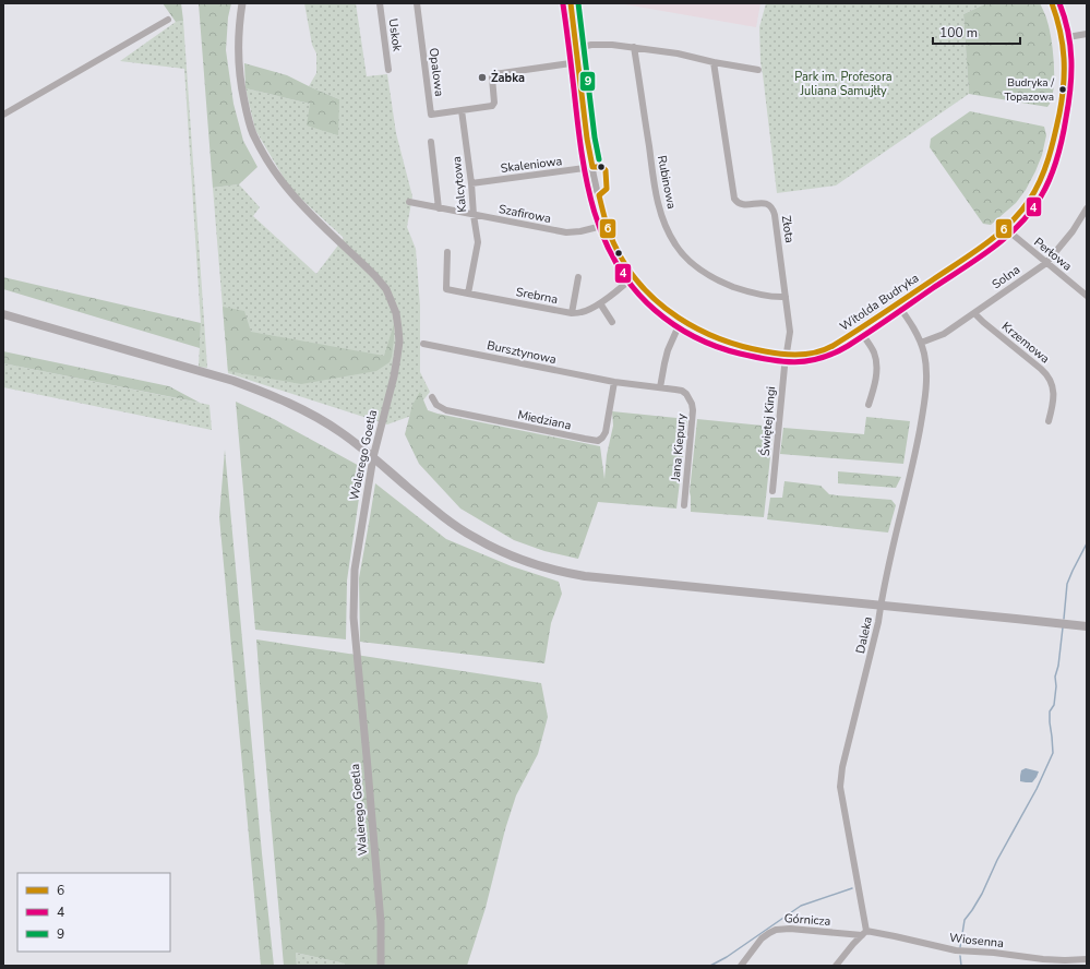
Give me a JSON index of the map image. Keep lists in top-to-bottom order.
{
  "streets": {
    "street": [
      "Uskok",
      "Opalowa",
      "Skaleniowa",
      "Rubinowa",
      "Kalcytowa",
      "Szafirowa",
      "Złota",
      "Perłowa",
      "Solna",
      "Srebrna",
      "Witolda Budryka",
      "Krzemowa",
      "Bursztynowa",
      "Miedziana",
      "Świętej Kingi",
      "Jana Kiepury",
      "Walerego Goetla",
      "Daleka",
      "Górnicza",
      "Wiosenna"
    ]
  },
  "crossings": [
    ["Opalowa", "Kalcytowa"],
    ["Skaleniowa", "Kalcytowa"],
    ["Skaleniowa", "Witolda Budryka"],
    ["Rubinowa", "Złota"],
    ["Kalcytowa", "Szafirowa"],
    ["Kalcytowa", "Srebrna"],
    ["Szafirowa", "Witolda Budryka"],
    ["Złota", "Witolda Budryka"],
    ["Złota", "Świętej Kingi"],
    ["Perłowa", "Solna"],
    ["Perłowa", "Witolda Budryka"],
    ["Solna", "Krzemowa"],
    ["Solna", "Daleka"],
    ["Srebrna", "Witolda Budryka"],
    ["Witolda Budryka", "Świętej Kingi"],
    ["Witolda Budryka", "Daleka"],
    ["Bursztynowa", "Miedziana"],
    ["Bursztynowa", "Jana Kiepury"],
    ["Miedziana", "Jana Kiepury"],
    ["Daleka", "Górnicza"],
    ["Daleka", "Wiosenna"],
    ["Górnicza", "Wiosenna"]
  ],
  "parks": ["Park im. Profesora Juliana Samujłły"],
  "places": ["Żabka", "Budryka / Topazowa"],
  "lines": ["transit line 6", "transit line 4", "transit line 9"],
  "legend": ["6", "4", "9"],
  "scale_bar": "100 m"
}
